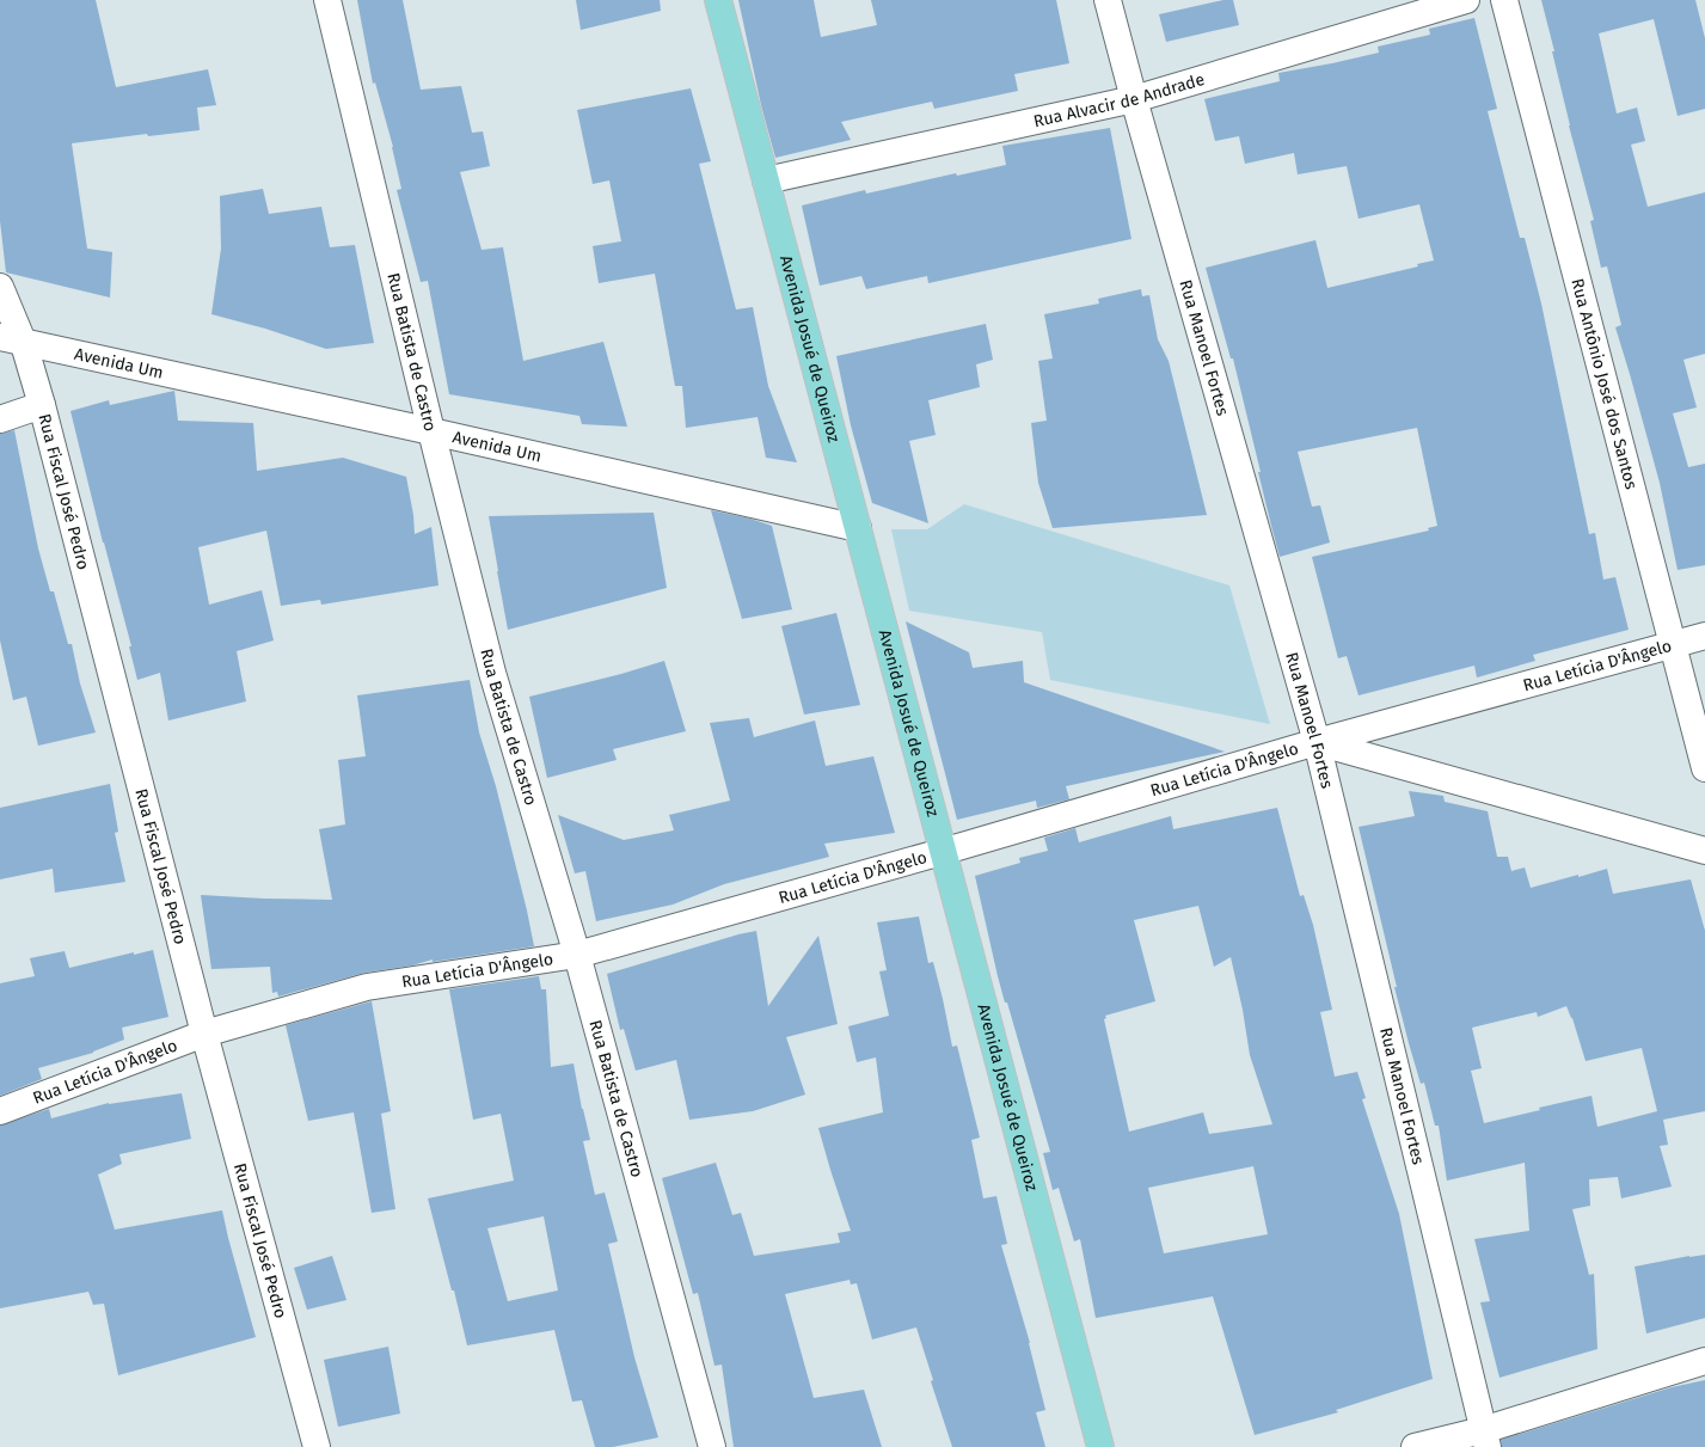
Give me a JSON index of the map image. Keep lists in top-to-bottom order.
{
  "streets": {
    "main road": ["Avenida Josué de Queiroz"],
    "street": [
      "Rua Alvacir de Andrade",
      "Rua Manoel Fortes",
      "Rua Batista de Castro",
      "Avenida Um",
      "Rua Antônio José dos Santos",
      "Rua Fiscal José Pedro",
      "Rua Letícia D'Ângelo"
    ]
  },
  "crossings": [
    ["Rua Alvacir de Andrade", "Rua Manoel Fortes"],
    ["Rua Alvacir de Andrade", "Avenida Josué de Queiroz"],
    ["Rua Manoel Fortes", "Rua Letícia D'Ângelo"],
    ["Avenida Josué de Queiroz", "Avenida Um"],
    ["Avenida Josué de Queiroz", "Rua Letícia D'Ângelo"],
    ["Rua Batista de Castro", "Avenida Um"],
    ["Rua Batista de Castro", "Rua Letícia D'Ângelo"],
    ["Avenida Um", "Rua Fiscal José Pedro"],
    ["Rua Antônio José dos Santos", "Rua Letícia D'Ângelo"],
    ["Rua Fiscal José Pedro", "Rua Letícia D'Ângelo"]
  ]
}
